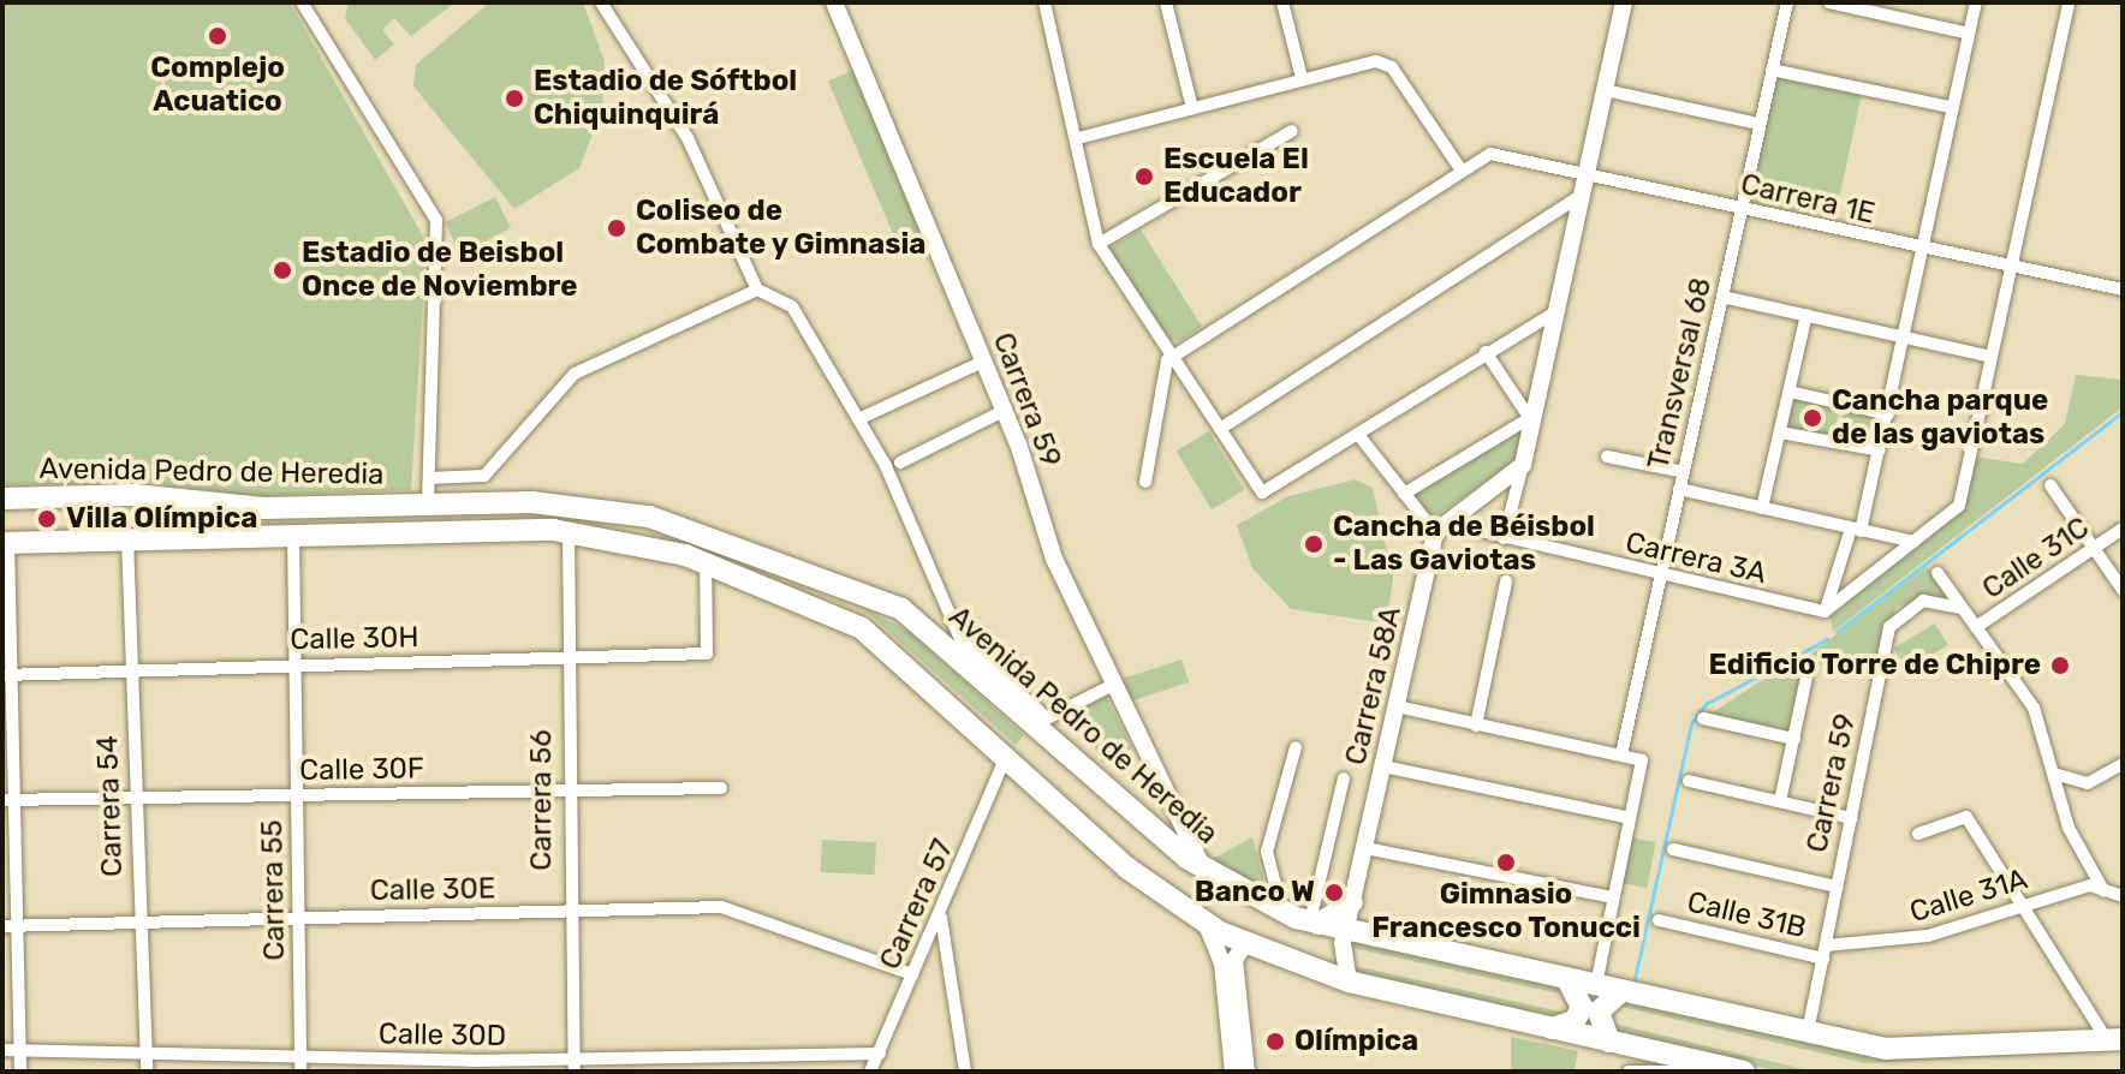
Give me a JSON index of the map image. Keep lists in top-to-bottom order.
{
  "streets": {
    "highway": ["Avenida Pedro de Heredia"],
    "street": [
      "Carrera 1E",
      "Transversal 68",
      "Carrera 59",
      "Carrera 3A",
      "Calle 31C",
      "Calle 30H",
      "Carrera 58A",
      "Calle 30F",
      "Carrera 56",
      "Carrera 54",
      "Carrera 55",
      "Calle 30E",
      "Calle 31A",
      "Carrera 57",
      "Calle 31B",
      "Calle 30D"
    ]
  },
  "crossings": [
    ["Carrera 1E", "Transversal 68"],
    ["Transversal 68", "Carrera 3A"],
    ["Carrera 59", "Avenida Pedro de Heredia"],
    ["Carrera 59", "Calle 31A"],
    ["Carrera 59", "Calle 31B"],
    ["Avenida Pedro de Heredia", "Calle 30H"],
    ["Avenida Pedro de Heredia", "Carrera 58A"],
    ["Avenida Pedro de Heredia", "Carrera 56"],
    ["Avenida Pedro de Heredia", "Carrera 54"],
    ["Avenida Pedro de Heredia", "Carrera 55"],
    ["Avenida Pedro de Heredia", "Carrera 57"],
    ["Carrera 3A", "Carrera 58A"],
    ["Calle 30H", "Carrera 56"],
    ["Calle 30H", "Carrera 54"],
    ["Calle 30H", "Carrera 55"],
    ["Calle 30F", "Carrera 56"],
    ["Calle 30F", "Carrera 54"],
    ["Calle 30F", "Carrera 55"],
    ["Carrera 56", "Calle 30E"],
    ["Carrera 56", "Calle 30D"],
    ["Carrera 54", "Calle 30E"],
    ["Carrera 54", "Calle 30D"],
    ["Carrera 55", "Calle 30E"],
    ["Carrera 55", "Calle 30D"],
    ["Calle 30E", "Carrera 57"],
    ["Calle 31A", "Calle 31B"],
    ["Carrera 57", "Calle 30D"]
  ],
  "places": [
    "Complejo Acuatico",
    "Estadio de Sóftbol Chiquinquirá",
    "Escuela El Educador",
    "Coliseo de Combate y Gimnasia",
    "Estadio de Beisbol Once de Noviembre",
    "Cancha parque de las gaviotas",
    "Villa Olímpica",
    "Cancha de Béisbol - Las Gaviotas",
    "Edificio Torre de Chipre",
    "Gimnasio Francesco Tonucci",
    "Banco W",
    "Olímpica"
  ]
}
